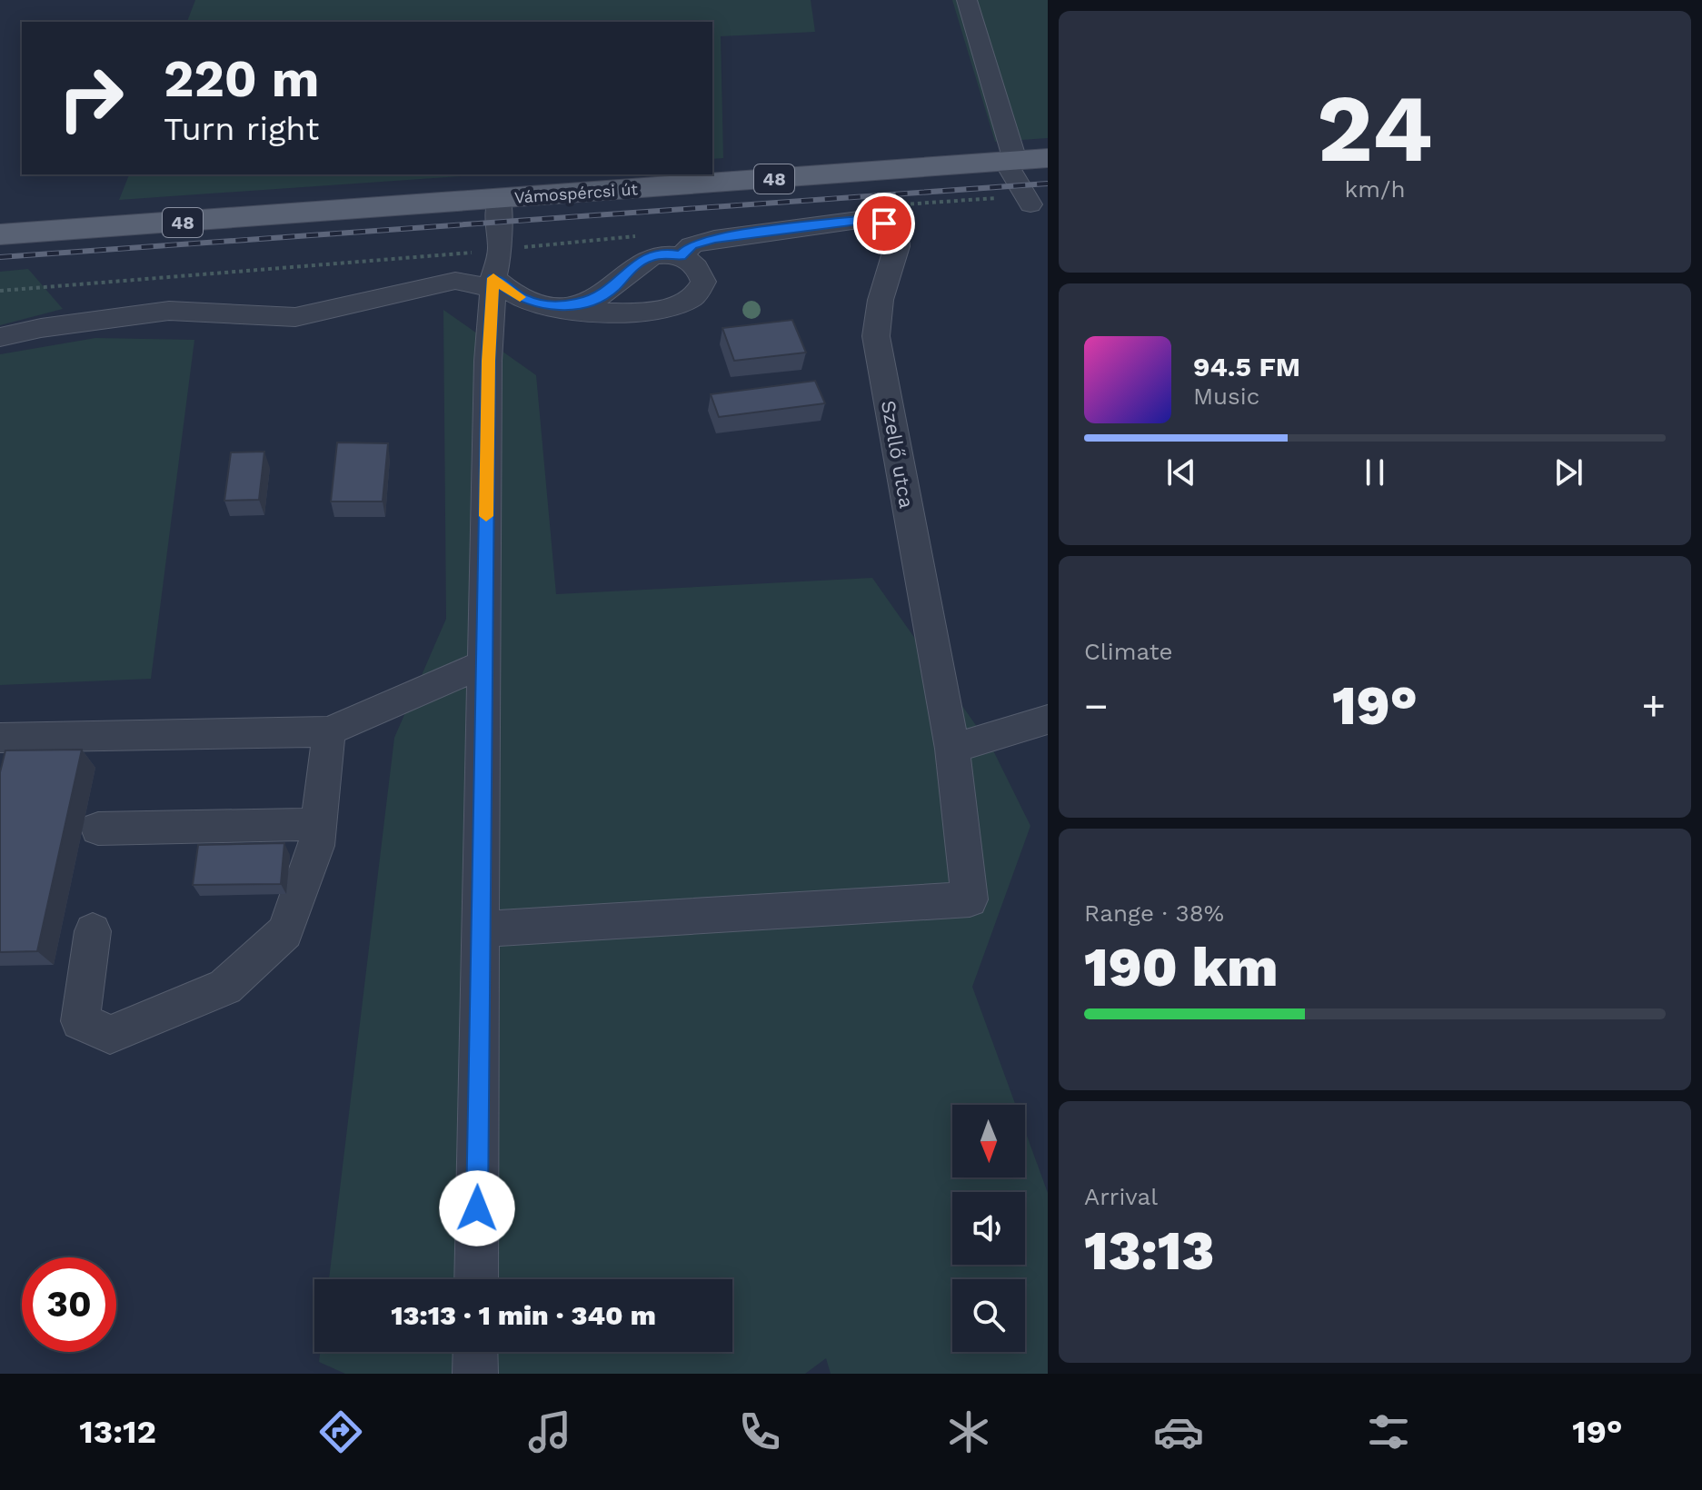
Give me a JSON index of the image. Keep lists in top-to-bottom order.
{
  "streets": {
    "main road": ["48", "Vámospércsi út"],
    "street": ["Szellő utca"]
  },
  "north": "bottom",
  "page": {
    "tile": [
      ["24", "km/h"],
      "Climate",
      ["Range · 38%", "190 km"],
      ["Arrival", "13:13"]
    ],
    "turn": ["220 m", "Turn right"],
    "song": ["94.5 FM", "Music"],
    "heat": ["−", "19°", "+"],
    "limit": "30",
    "trip": "13:13 · 1 min · 340 m",
    "tabs": ["13:12", "19°"]
  }
}
